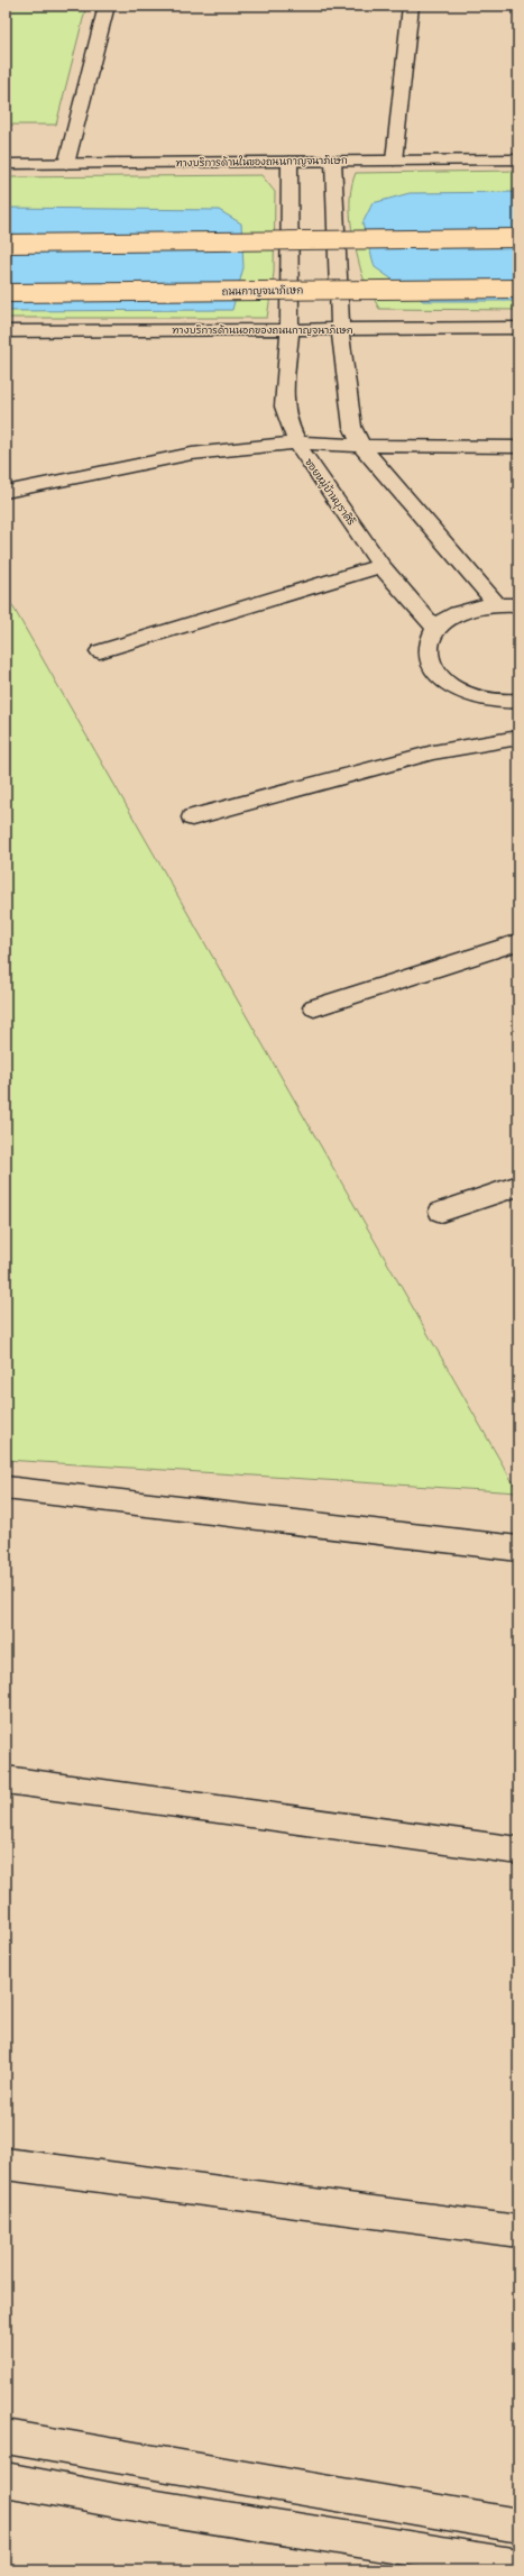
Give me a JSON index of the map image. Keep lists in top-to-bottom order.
{
  "streets": {
    "highway": ["ถนนกาญจนาภิเษก"],
    "street": ["ทางบริการด้านในของถนนกาญจนาภิเษก", "ทางบริการด้านนอกของถนนกาญจนาภิเษก", "ซอยหมู่บ้านบุราศิริ"]
  },
  "crossings": [
    ["ทางบริการด้านในของถนนกาญจนาภิเษก", "ซอยหมู่บ้านบุราศิริ"],
    ["ทางบริการด้านนอกของถนนกาญจนาภิเษก", "ซอยหมู่บ้านบุราศิริ"]
  ]
}
